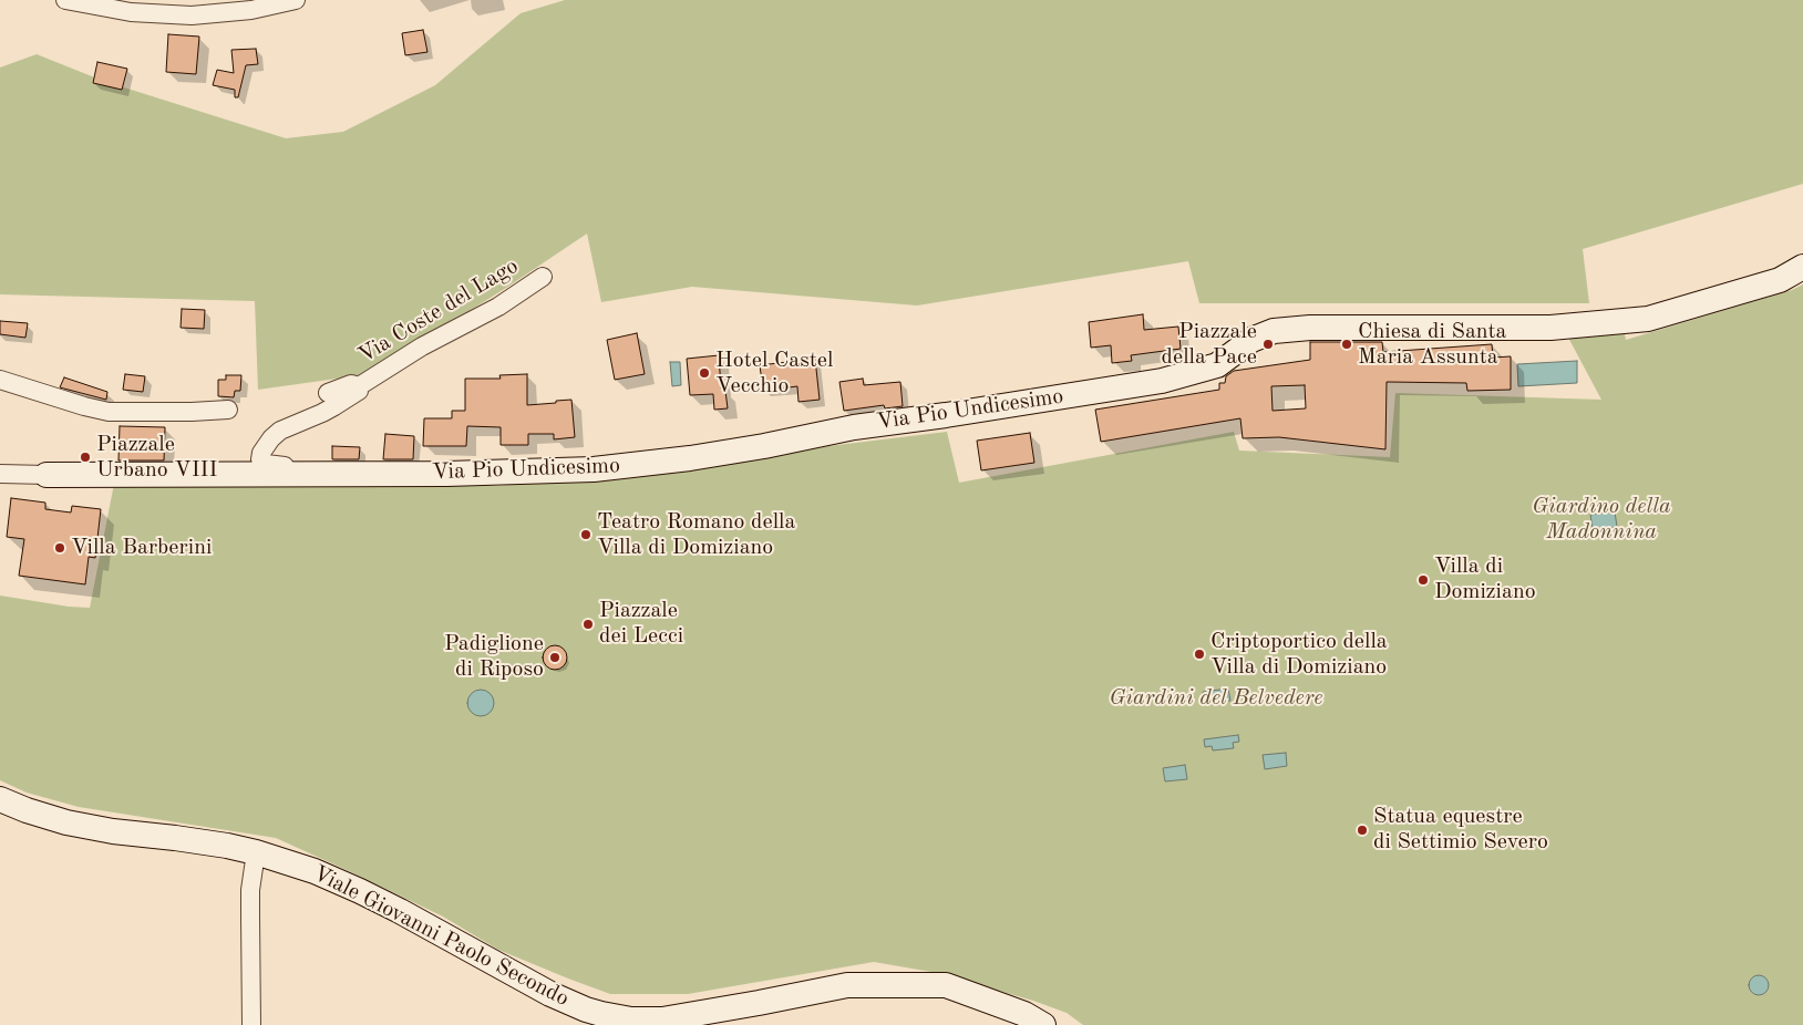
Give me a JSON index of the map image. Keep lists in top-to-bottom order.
{
  "streets": {
    "street": ["Via Coste del Lago", "Via Pio Undicesimo", "Viale Giovanni Paolo Secondo"]
  },
  "crossings": [
    ["Via Coste del Lago", "Via Pio Undicesimo"]
  ],
  "parks": ["Giardino della Madonnina", "Giardini del Belvedere"],
  "places": [
    "Piazzale della Pace",
    "Chiesa di Santa Maria Assunta",
    "Hotel Castel Vecchio",
    "Piazzale Urbano VIII",
    "Teatro Romano della Villa di Domiziano",
    "Villa Barberini",
    "Villa di Domiziano",
    "Piazzale dei Lecci",
    "Criptoportico della Villa di Domiziano",
    "Padiglione di Riposo",
    "Statua equestre di Settimio Severo"
  ]
}
